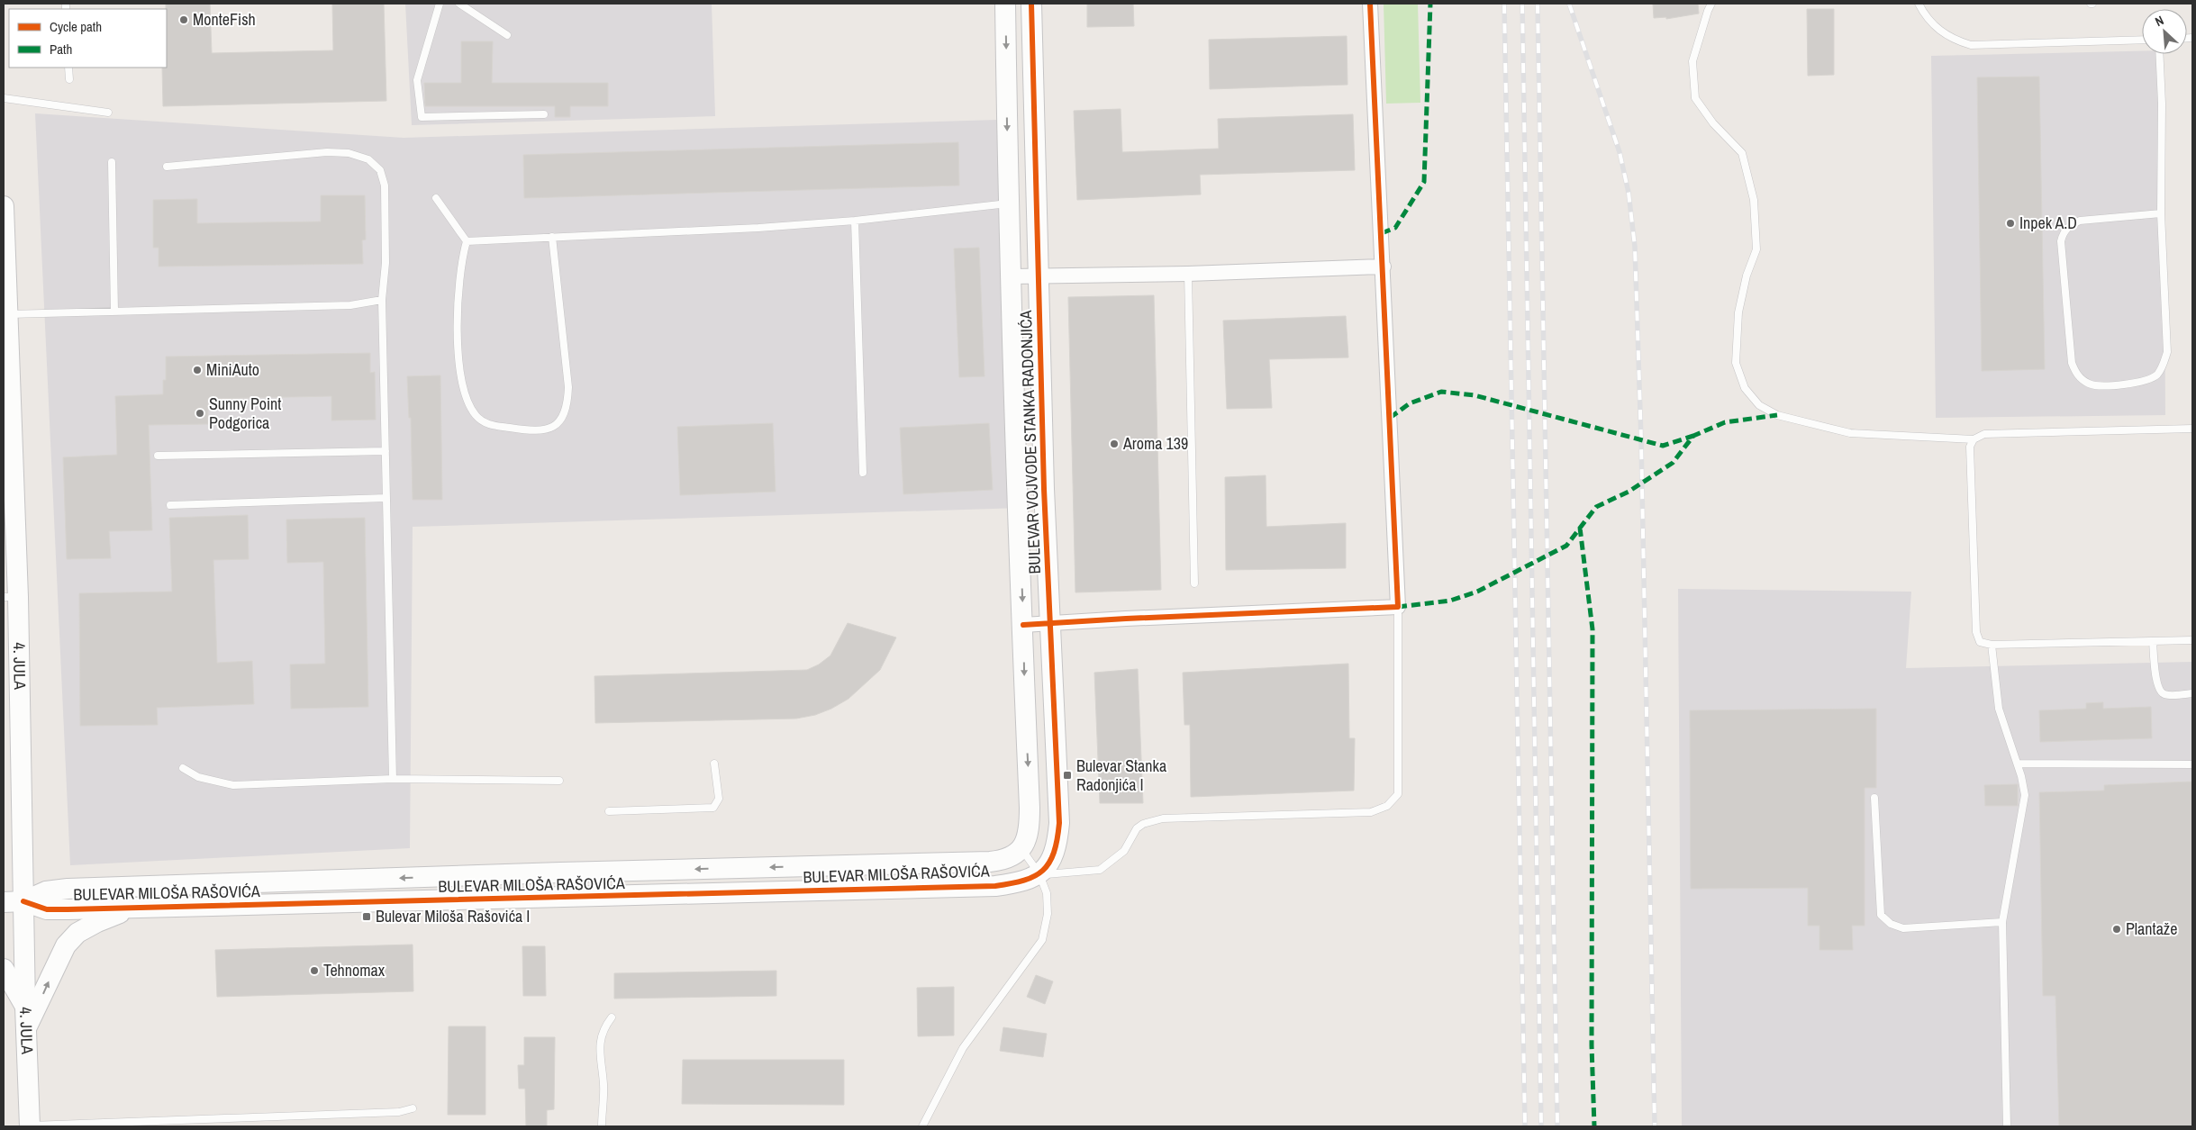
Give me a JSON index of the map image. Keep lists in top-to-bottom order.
{
  "streets": {
    "street": ["BULEVAR VOJVODE STANKA RADONJIĆA", "4. JULA", "BULEVAR MILOŠA RAŠOVIĆA"]
  },
  "crossings": [
    ["BULEVAR VOJVODE STANKA RADONJIĆA", "BULEVAR MILOŠA RAŠOVIĆA"],
    ["4. JULA", "BULEVAR MILOŠA RAŠOVIĆA"]
  ],
  "places": {
    "other": [
      "MonteFish",
      "Inpek A.D",
      "MiniAuto",
      "Sunny Point Podgorica",
      "Aroma 139",
      "Plantaže",
      "Tehnomax"
    ],
    "transit": ["Bulevar Stanka Radonjića I", "Bulevar Miloša Rašovića I"]
  },
  "legend": ["Cycle path", "Path"],
  "north": "top left"
}
